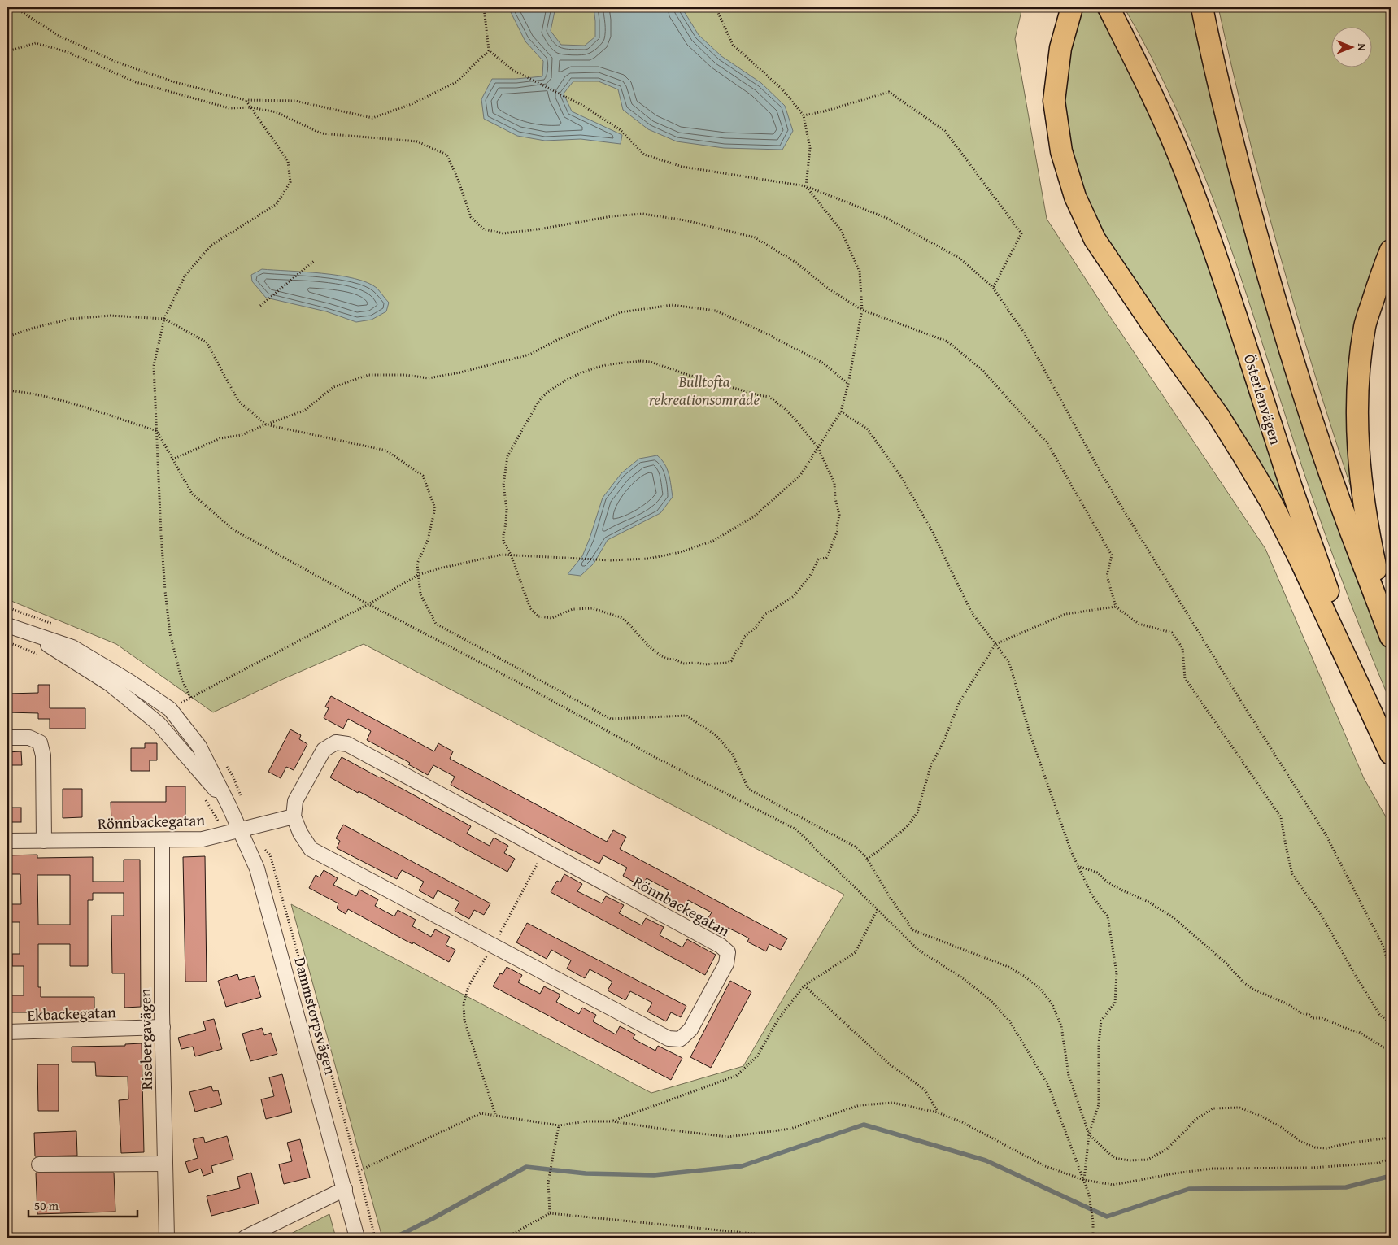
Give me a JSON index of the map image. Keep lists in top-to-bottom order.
{
  "streets": {
    "highway": ["Österlenvägen"],
    "street": [
      "Rönnbackegatan",
      "Ekbackegatan",
      "Dammstorpsvägen",
      "Risebergavägen"
    ]
  },
  "crossings": [
    ["Rönnbackegatan", "Dammstorpsvägen"],
    ["Rönnbackegatan", "Risebergavägen"],
    ["Ekbackegatan", "Risebergavägen"]
  ],
  "parks": ["Bulltofta rekreationsområde"],
  "scale_bar": "50 m",
  "north": "right"
}
